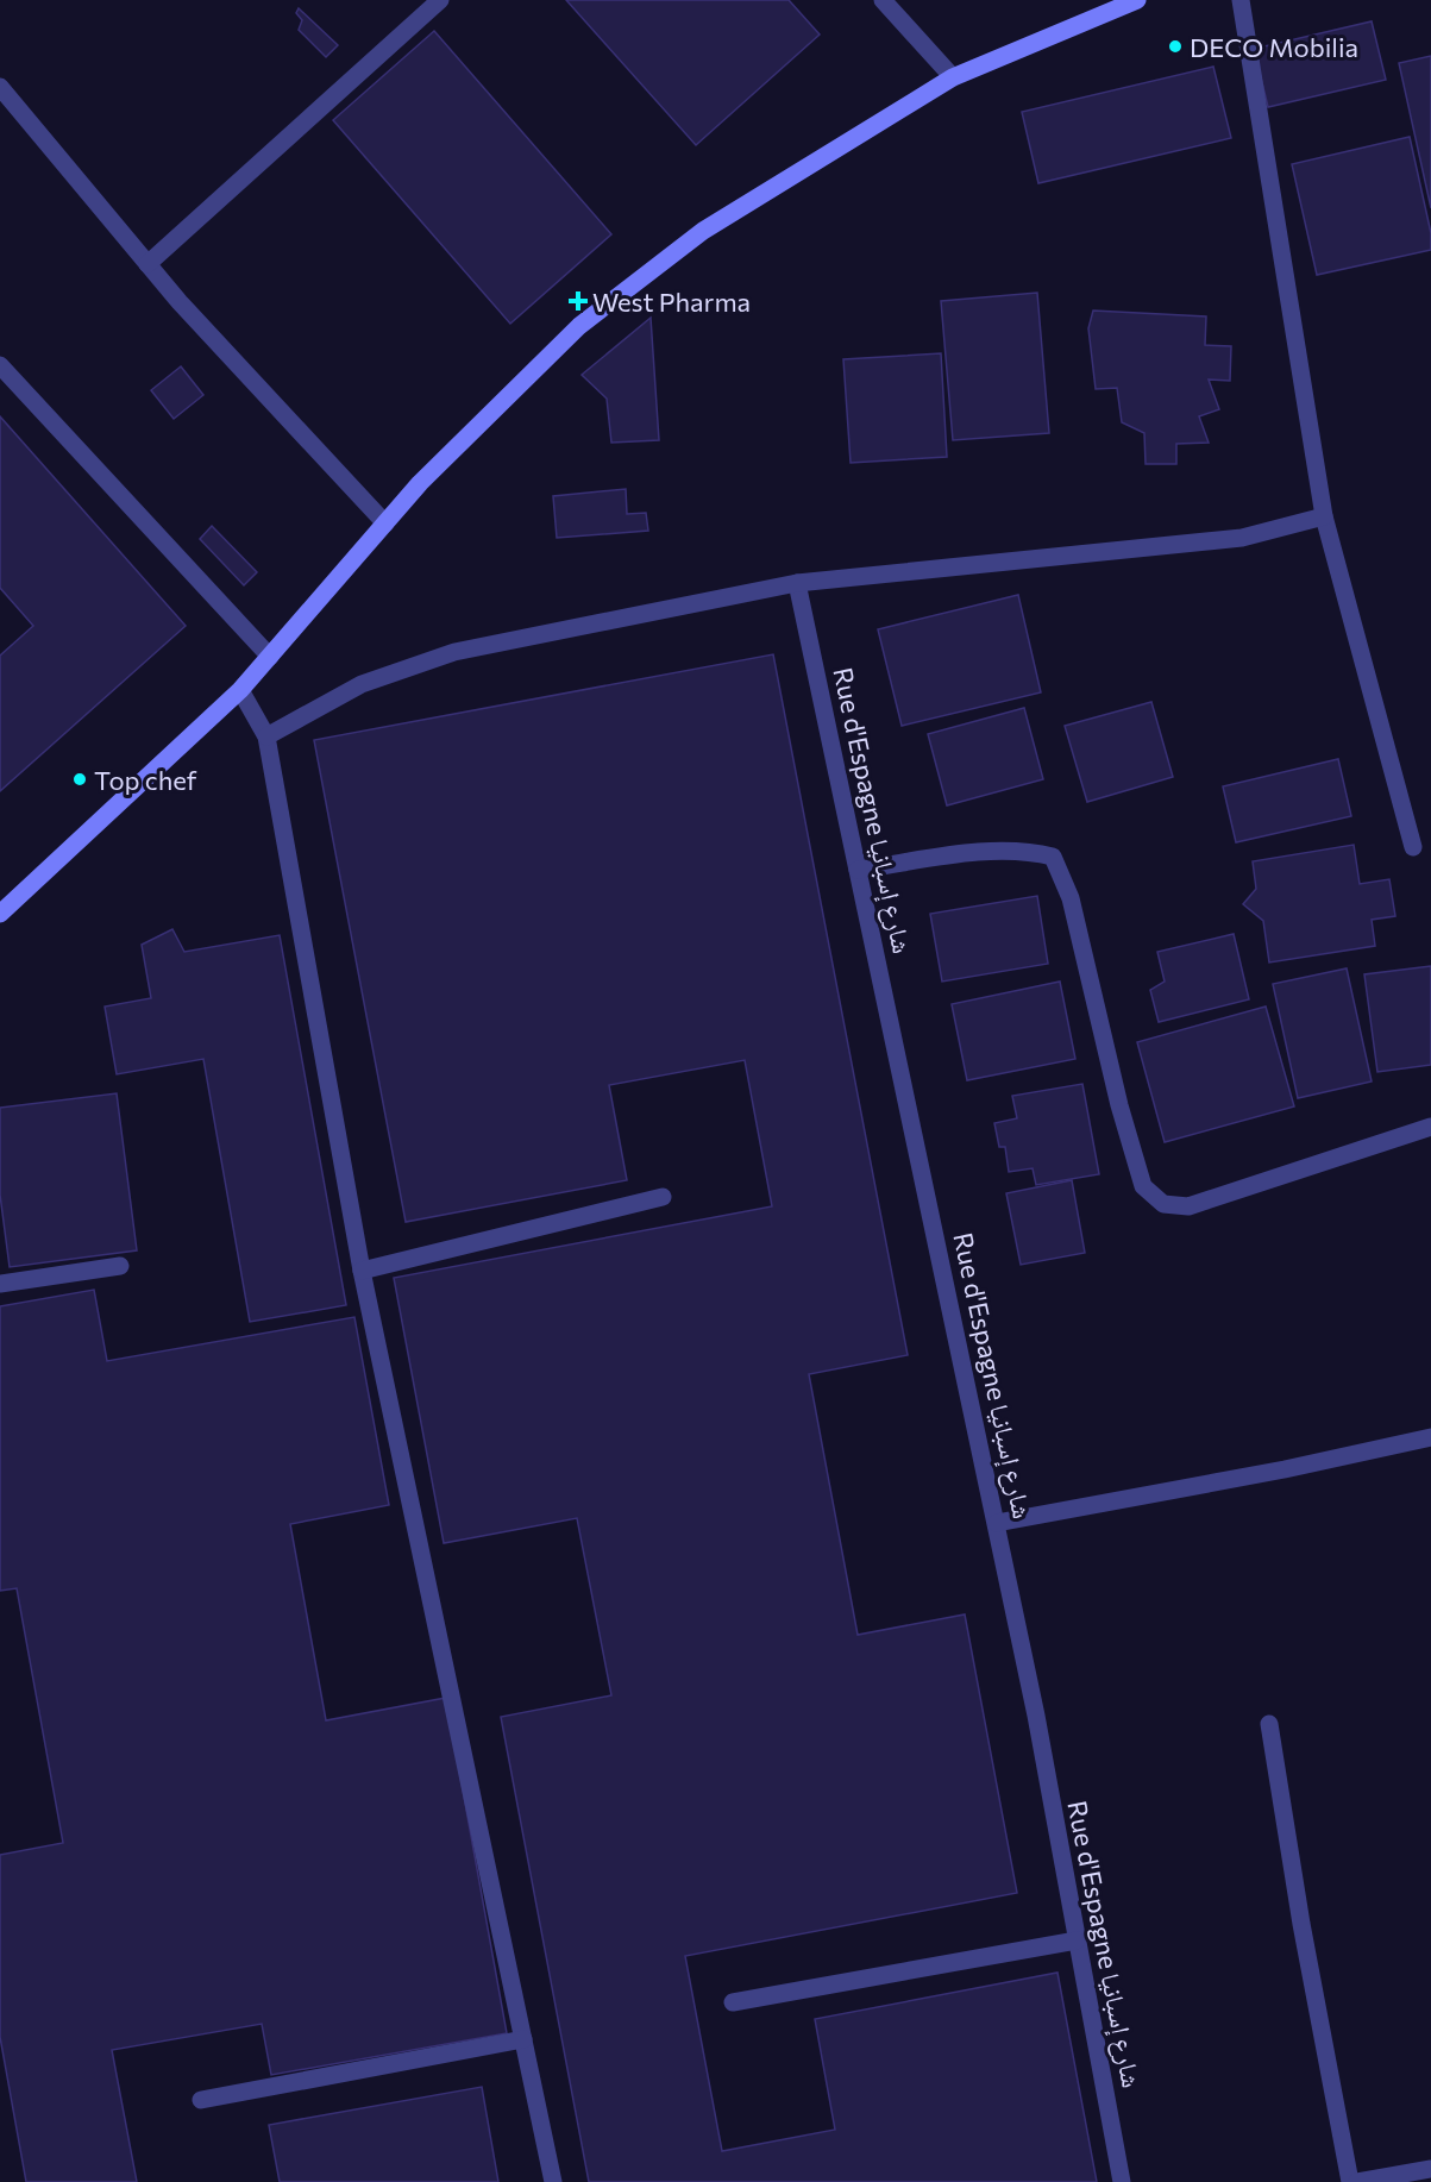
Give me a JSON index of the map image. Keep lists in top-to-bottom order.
{
  "streets": {
    "street": ["Rue d'Espagne شارع إسبانيا"]
  },
  "places": {
    "other": ["DECO Mobilia", "Top chef"],
    "health": ["West Pharma"]
  }
}
